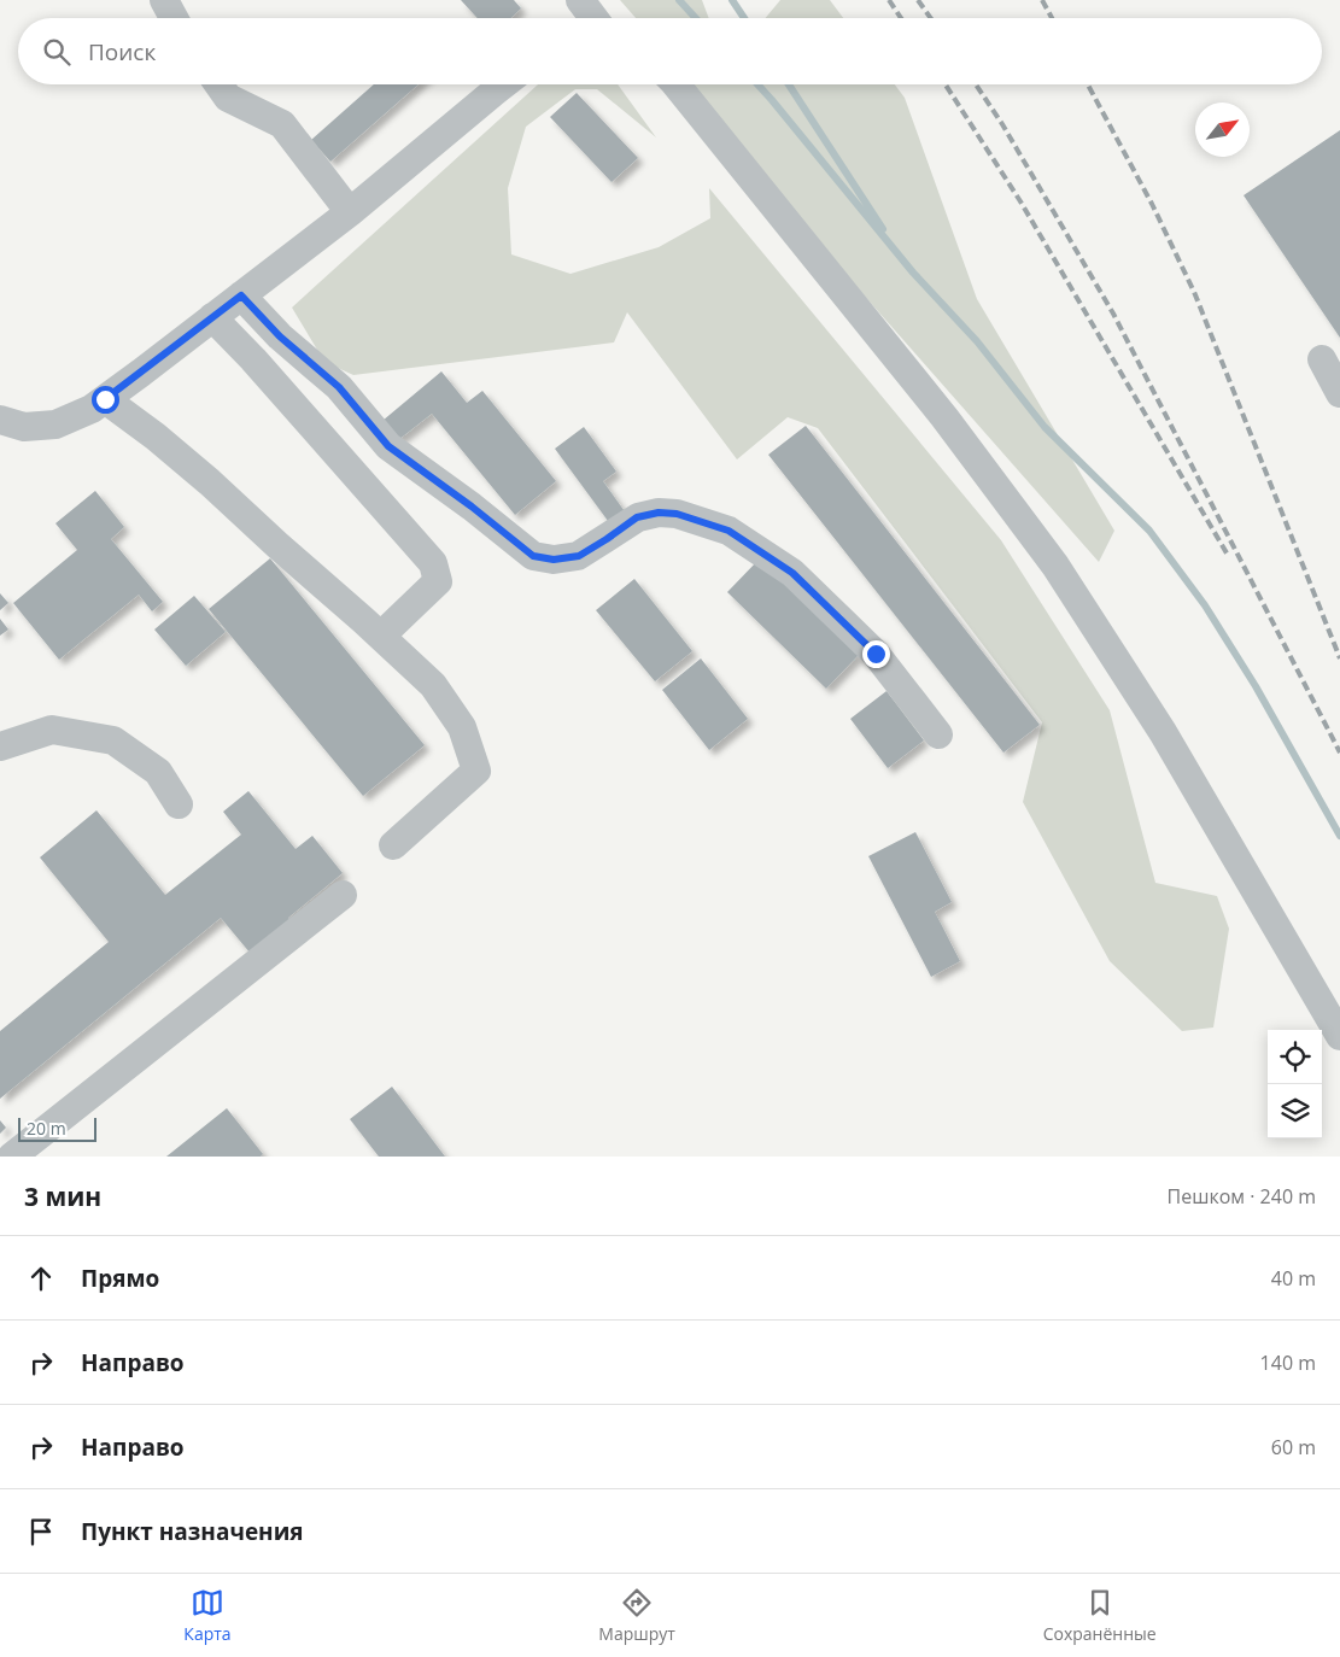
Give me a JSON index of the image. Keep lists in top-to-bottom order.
{
  "scale_bar": "20 m",
  "north": "top right",
  "page": {
    "search": "Поиск",
    "scale": "20 m",
    "heading": ["3 мин", "Пешком · 240 m"],
    "list": [
      ["Прямо", "40 m"],
      ["Направо", "140 m"],
      ["Направо", "60 m"],
      "Пункт назначения"
    ],
    "nav": ["Карта", "Маршрут", "Сохранённые"]
  }
}
